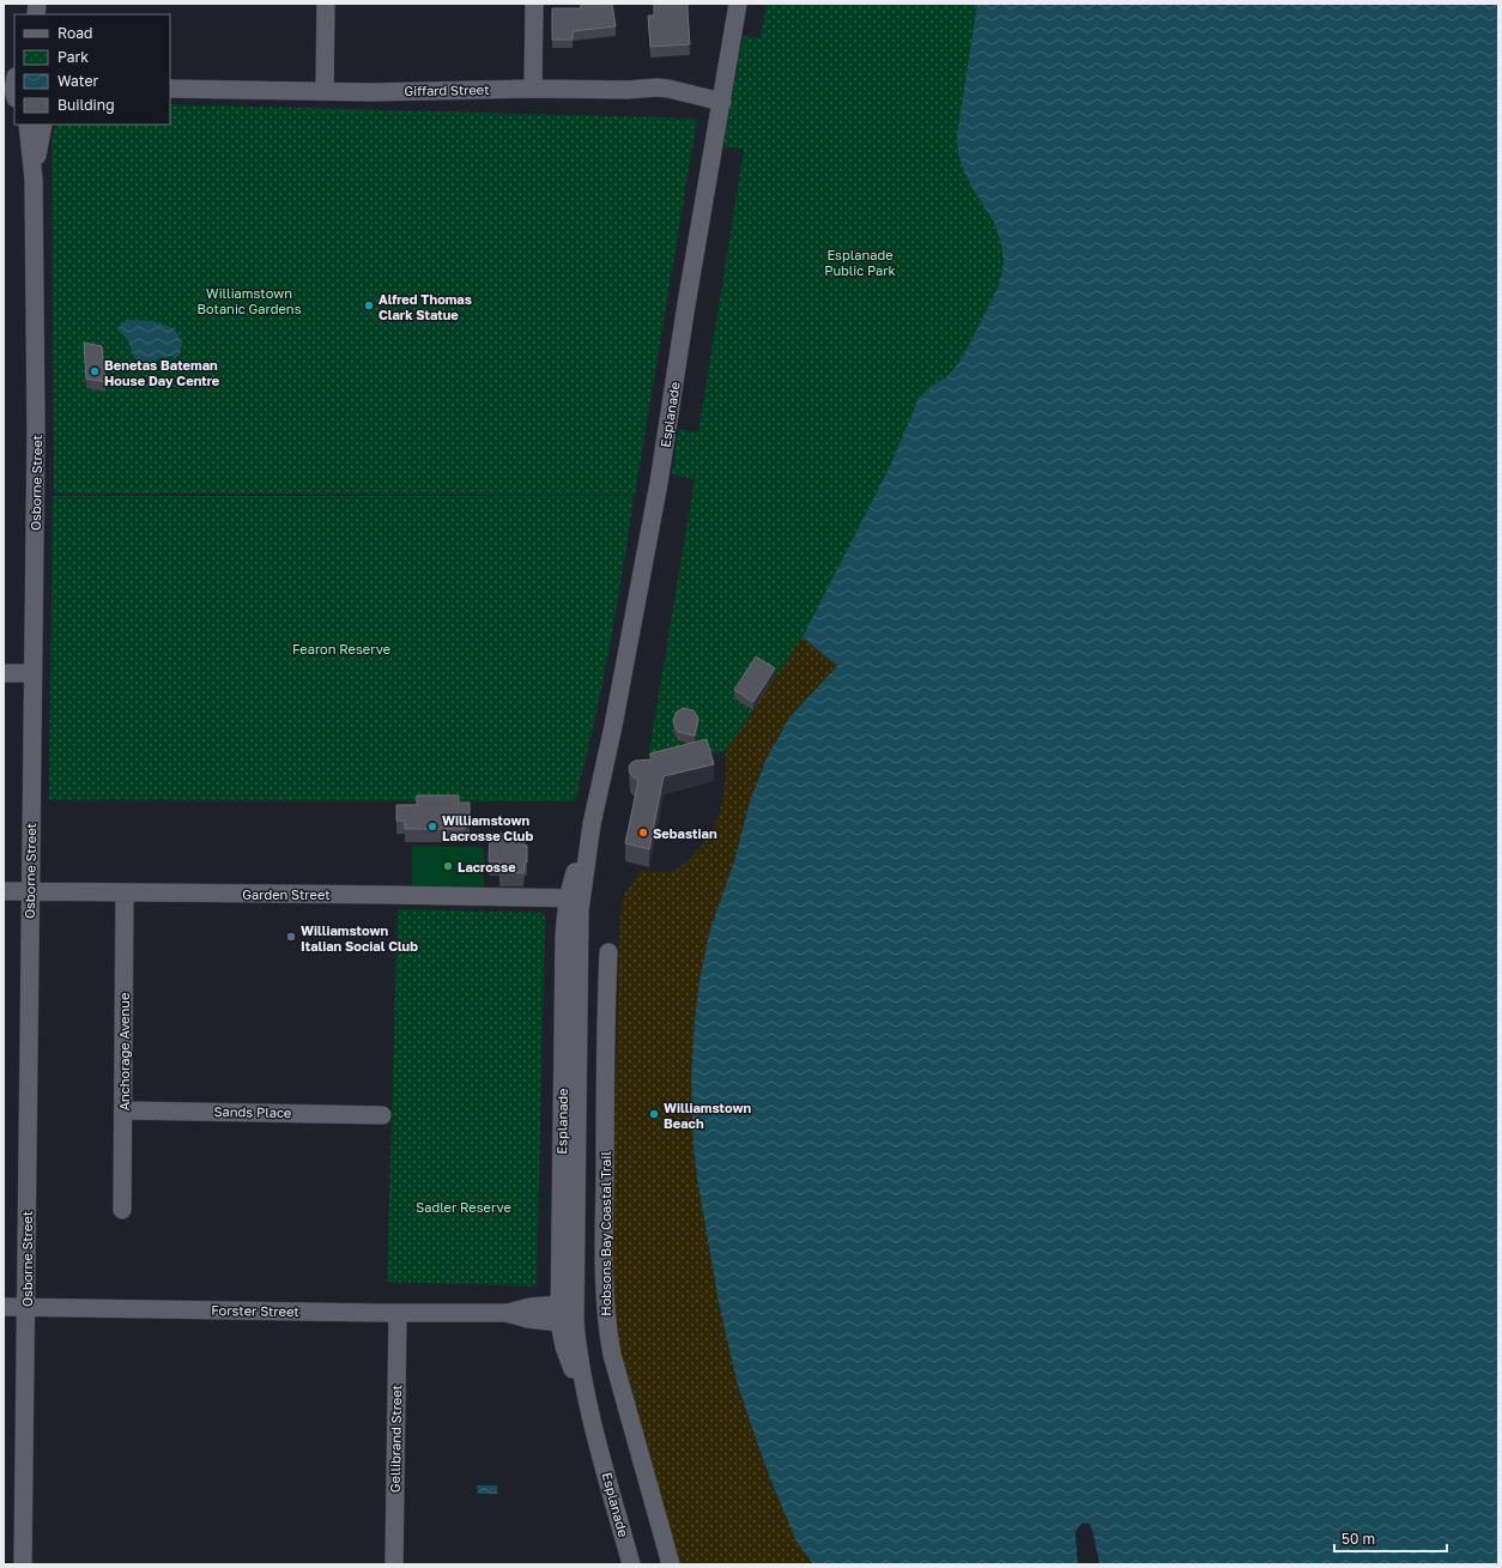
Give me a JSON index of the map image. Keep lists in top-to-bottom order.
{
  "streets": {
    "street": [
      "Giffard Street",
      "Esplanade",
      "Osborne Street",
      "Garden Street",
      "Anchorage Avenue",
      "Sands Place",
      "Hobsons Bay Coastal Trail",
      "Forster Street",
      "Gellibrand Street"
    ]
  },
  "crossings": [
    ["Giffard Street", "Esplanade"],
    ["Esplanade", "Garden Street"],
    ["Esplanade", "Forster Street"],
    ["Osborne Street", "Garden Street"],
    ["Osborne Street", "Forster Street"],
    ["Garden Street", "Anchorage Avenue"],
    ["Anchorage Avenue", "Sands Place"],
    ["Forster Street", "Gellibrand Street"]
  ],
  "parks": [
    "Esplanade Public Park",
    "Williamstown Botanic Gardens",
    "Fearon Reserve",
    "Sadler Reserve"
  ],
  "places": [
    "Alfred Thomas Clark Statue",
    "Benetas Bateman House Day Centre",
    "Williamstown Lacrosse Club",
    "Sebastian",
    "Lacrosse",
    "Williamstown Italian Social Club",
    "Williamstown Beach"
  ],
  "legend": [
    "Road",
    "Park",
    "Water",
    "Building"
  ],
  "scale_bar": "50 m"
}
